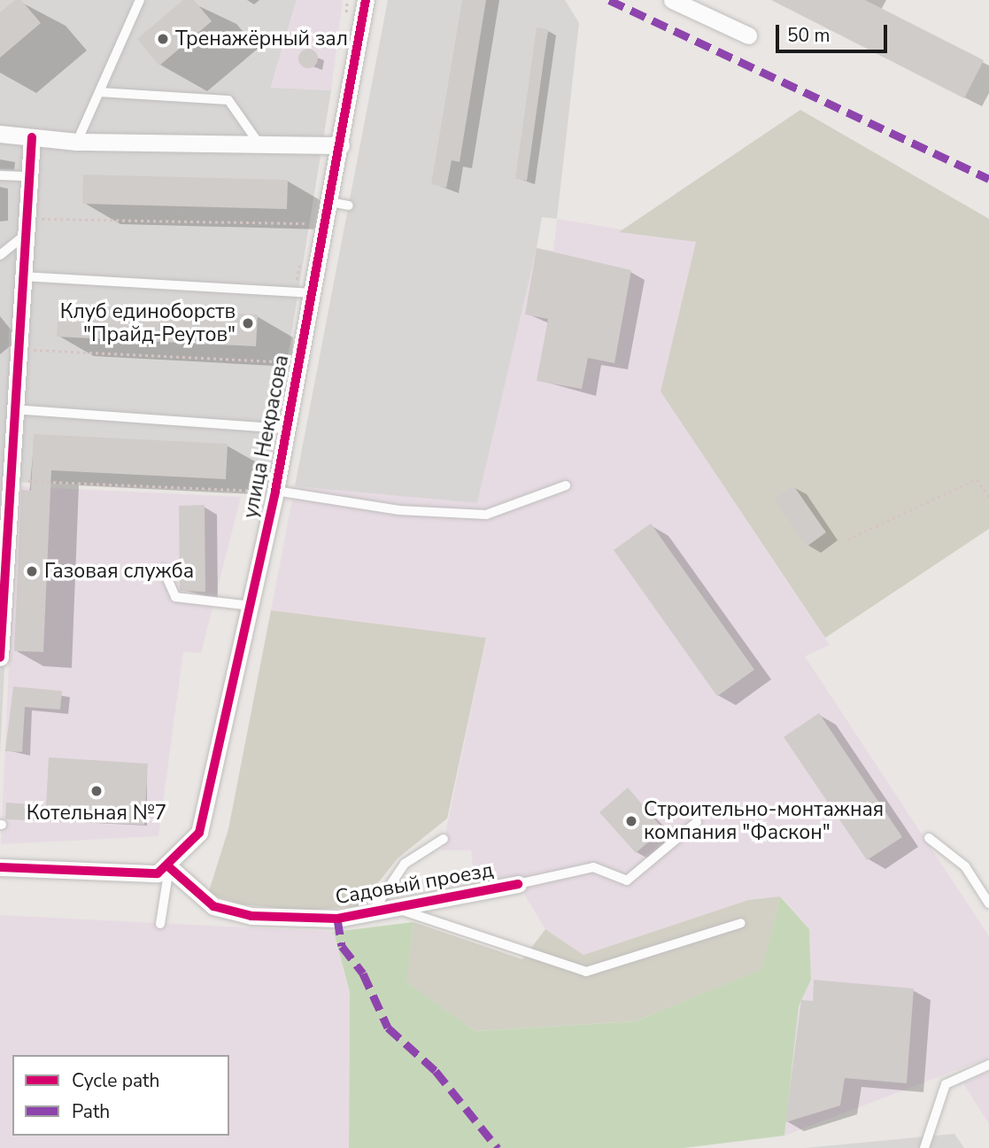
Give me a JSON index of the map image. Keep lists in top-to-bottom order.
{
  "streets": {
    "street": ["улица Некрасова", "Садовый проезд"]
  },
  "crossings": [
    ["улица Некрасова", "Садовый проезд"]
  ],
  "places": [
    "Тренажёрный зал",
    "Клуб единоборств \"Прайд-Реутов\"",
    "Газовая служба",
    "Котельная №7",
    "Строительно-монтажная компания \"Фаскон\""
  ],
  "legend": ["Cycle path", "Path"],
  "scale_bar": "50 m"
}
